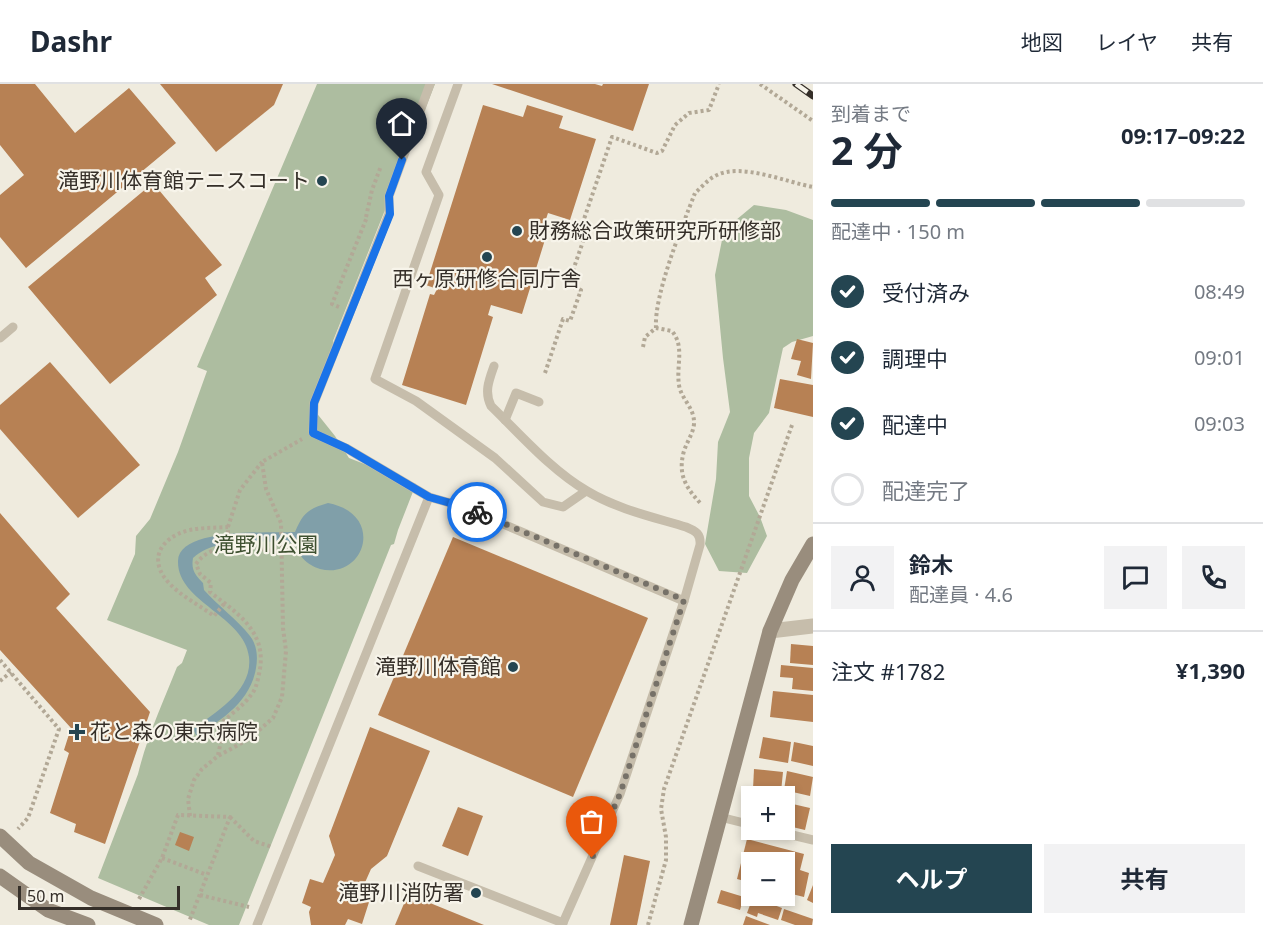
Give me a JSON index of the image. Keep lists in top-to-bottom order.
{
  "parks": ["滝野川公園"],
  "places": {
    "other": [
      "滝野川体育館テニスコート",
      "財務総合政策研究所研修部",
      "西ヶ原研修合同庁舎",
      "滝野川体育館",
      "滝野川消防署"
    ],
    "health": ["花と森の東京病院"]
  },
  "scale_bar": "50 m",
  "page": {
    "header": "Dashr",
    "nav": ["地図", "レイヤ", "共有"],
    "heading": ["2 分", "到着まで", "09:17–09:22"],
    "panel": [
      "鈴木",
      "配達員 · 4.6",
      "注文 #1782",
      "¥1,390"
    ],
    "bar": "配達中 · 150 m",
    "list": [
      ["受付済み", "08:49"],
      ["調理中", "09:01"],
      ["配達中", "09:03"],
      "配達完了"
    ],
    "map_buttons": ["+", "−"],
    "buttons": ["ヘルプ", "共有"],
    "scale": "50 m"
  }
}
